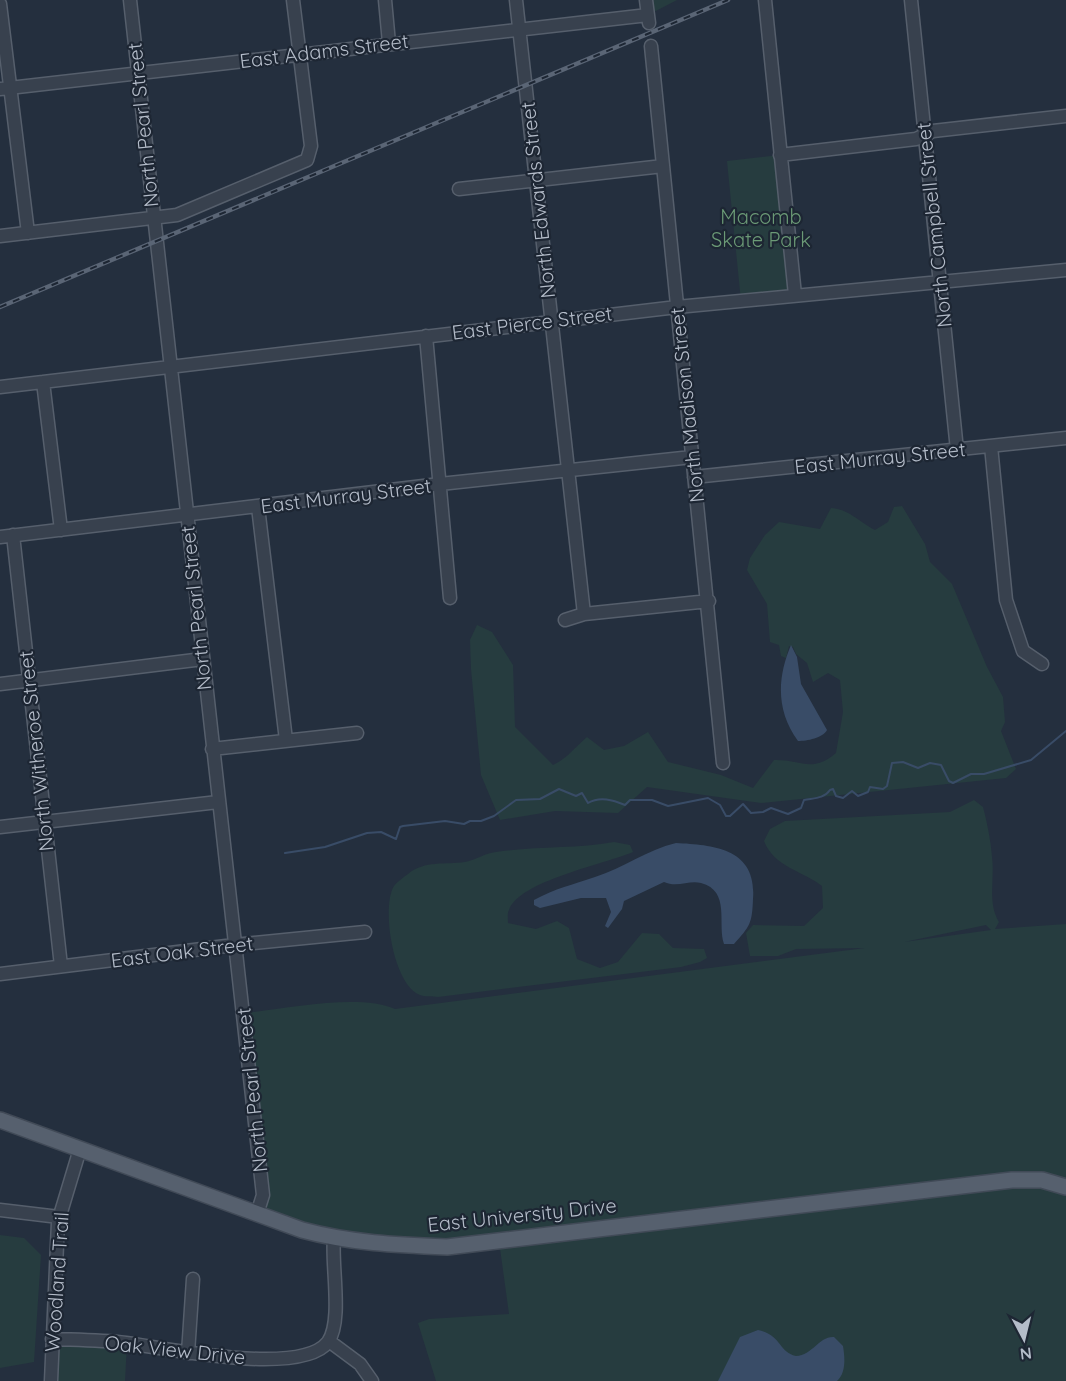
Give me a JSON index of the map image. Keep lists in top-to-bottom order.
{
  "streets": {
    "main road": ["East University Drive"],
    "street": [
      "East Adams Street",
      "North Pearl Street",
      "North Edwards Street",
      "North Campbell Street",
      "East Pierce Street",
      "North Madison Street",
      "East Murray Street",
      "North Witheroe Street",
      "East Oak Street",
      "Woodland Trail",
      "Oak View Drive"
    ]
  },
  "crossings": [
    ["East Adams Street", "North Pearl Street"],
    ["East Adams Street", "North Edwards Street"],
    ["North Pearl Street", "East Pierce Street"],
    ["North Pearl Street", "East Murray Street"],
    ["North Pearl Street", "East Oak Street"],
    ["North Pearl Street", "East University Drive"],
    ["North Edwards Street", "East Pierce Street"],
    ["North Edwards Street", "East Murray Street"],
    ["North Campbell Street", "East Pierce Street"],
    ["North Campbell Street", "East Murray Street"],
    ["East Pierce Street", "North Madison Street"],
    ["North Madison Street", "East Murray Street"],
    ["East Murray Street", "North Witheroe Street"],
    ["North Witheroe Street", "East Oak Street"],
    ["East University Drive", "Woodland Trail"],
    ["Woodland Trail", "Oak View Drive"]
  ],
  "parks": ["Macomb Skate Park"],
  "north": "bottom"
}
